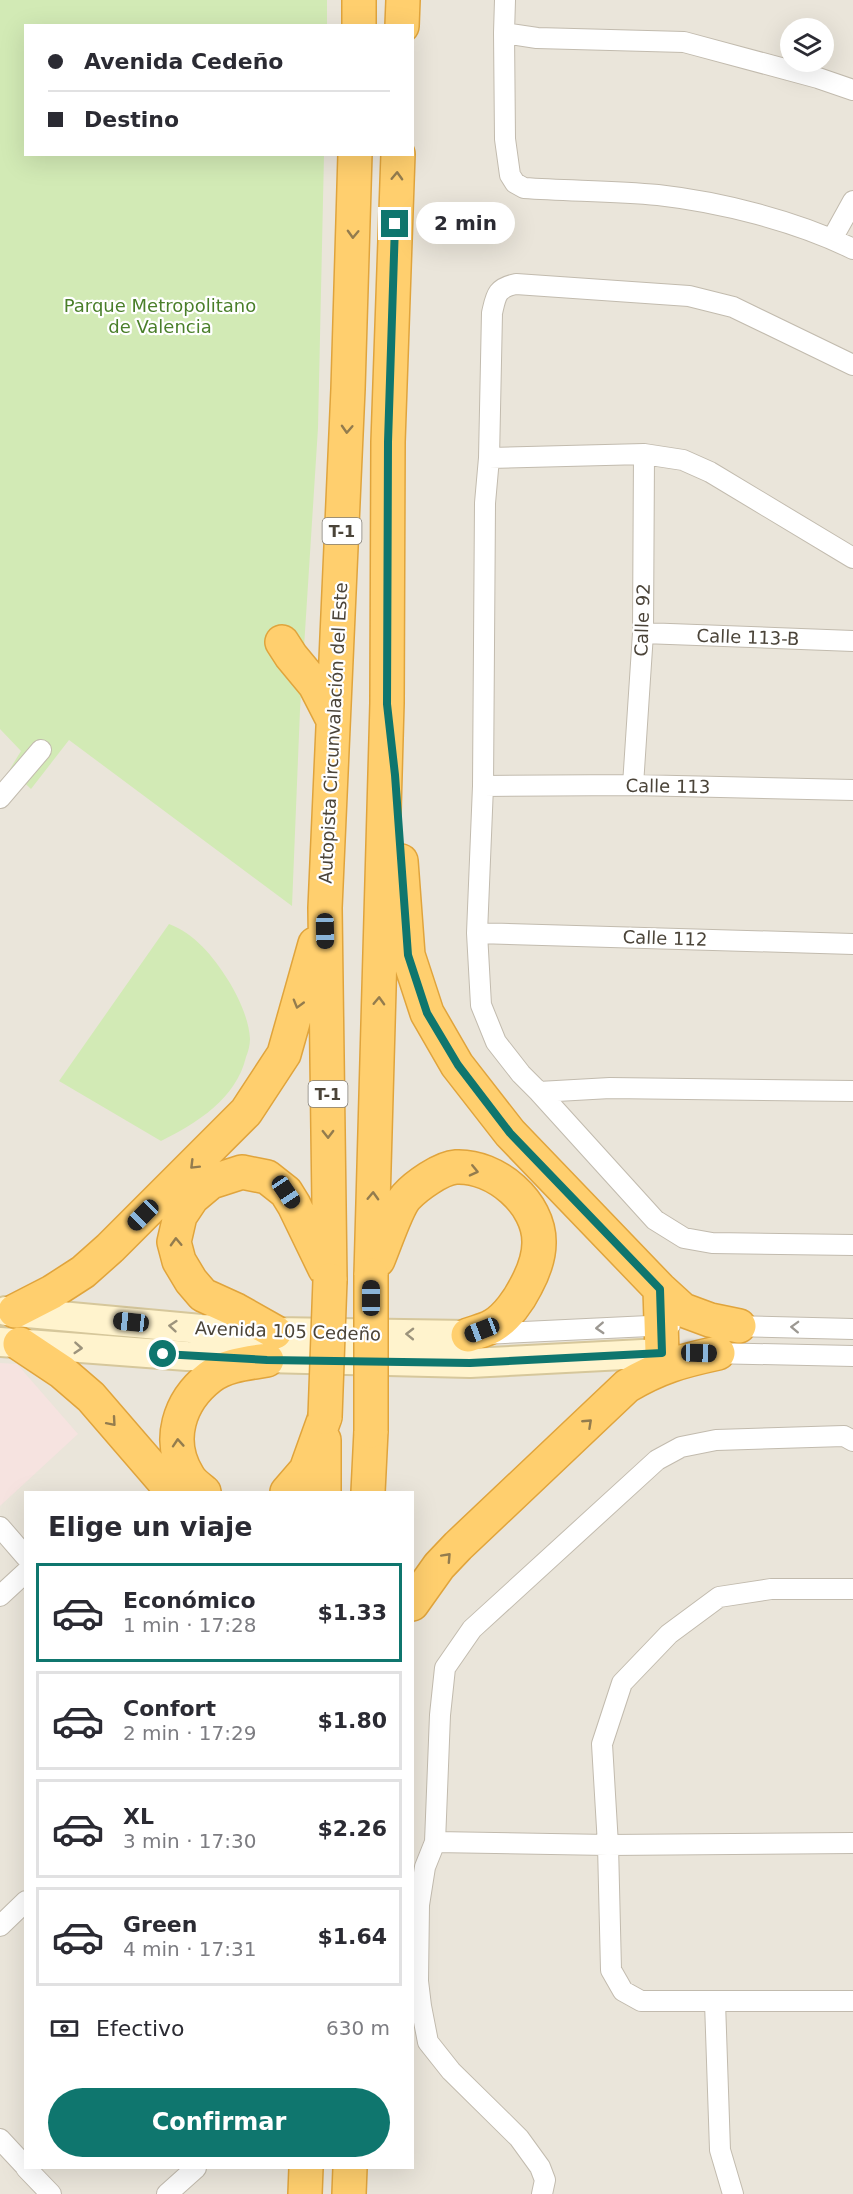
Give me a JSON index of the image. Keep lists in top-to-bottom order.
{
  "streets": {
    "highway": ["T-1", "Autopista Circunvalación del Este"],
    "main road": ["Avenida 105 Cedeño"],
    "street": [
      "Calle 92",
      "Calle 113-B",
      "Calle 113",
      "Calle 112"
    ]
  },
  "crossings": [
    ["Calle 92", "Calle 113-B"],
    ["Calle 92", "Calle 113"]
  ],
  "parks": ["Parque Metropolitano de Valencia"],
  "page": {
    "banner": ["Avenida Cedeño", "Destino"],
    "bubble": "2 min",
    "heading": "Elige un viaje",
    "list": [
      {
        "name": "Económico",
        "note": "1 min · 17:28",
        "value": "$1.33"
      },
      {
        "name": "Confort",
        "note": "2 min · 17:29",
        "value": "$1.80"
      },
      {
        "name": "XL",
        "note": "3 min · 17:30",
        "value": "$2.26"
      },
      {
        "name": "Green",
        "note": "4 min · 17:31",
        "value": "$1.64"
      }
    ],
    "pay": ["Efectivo", "630 m"],
    "buttons": "Confirmar"
  }
}
